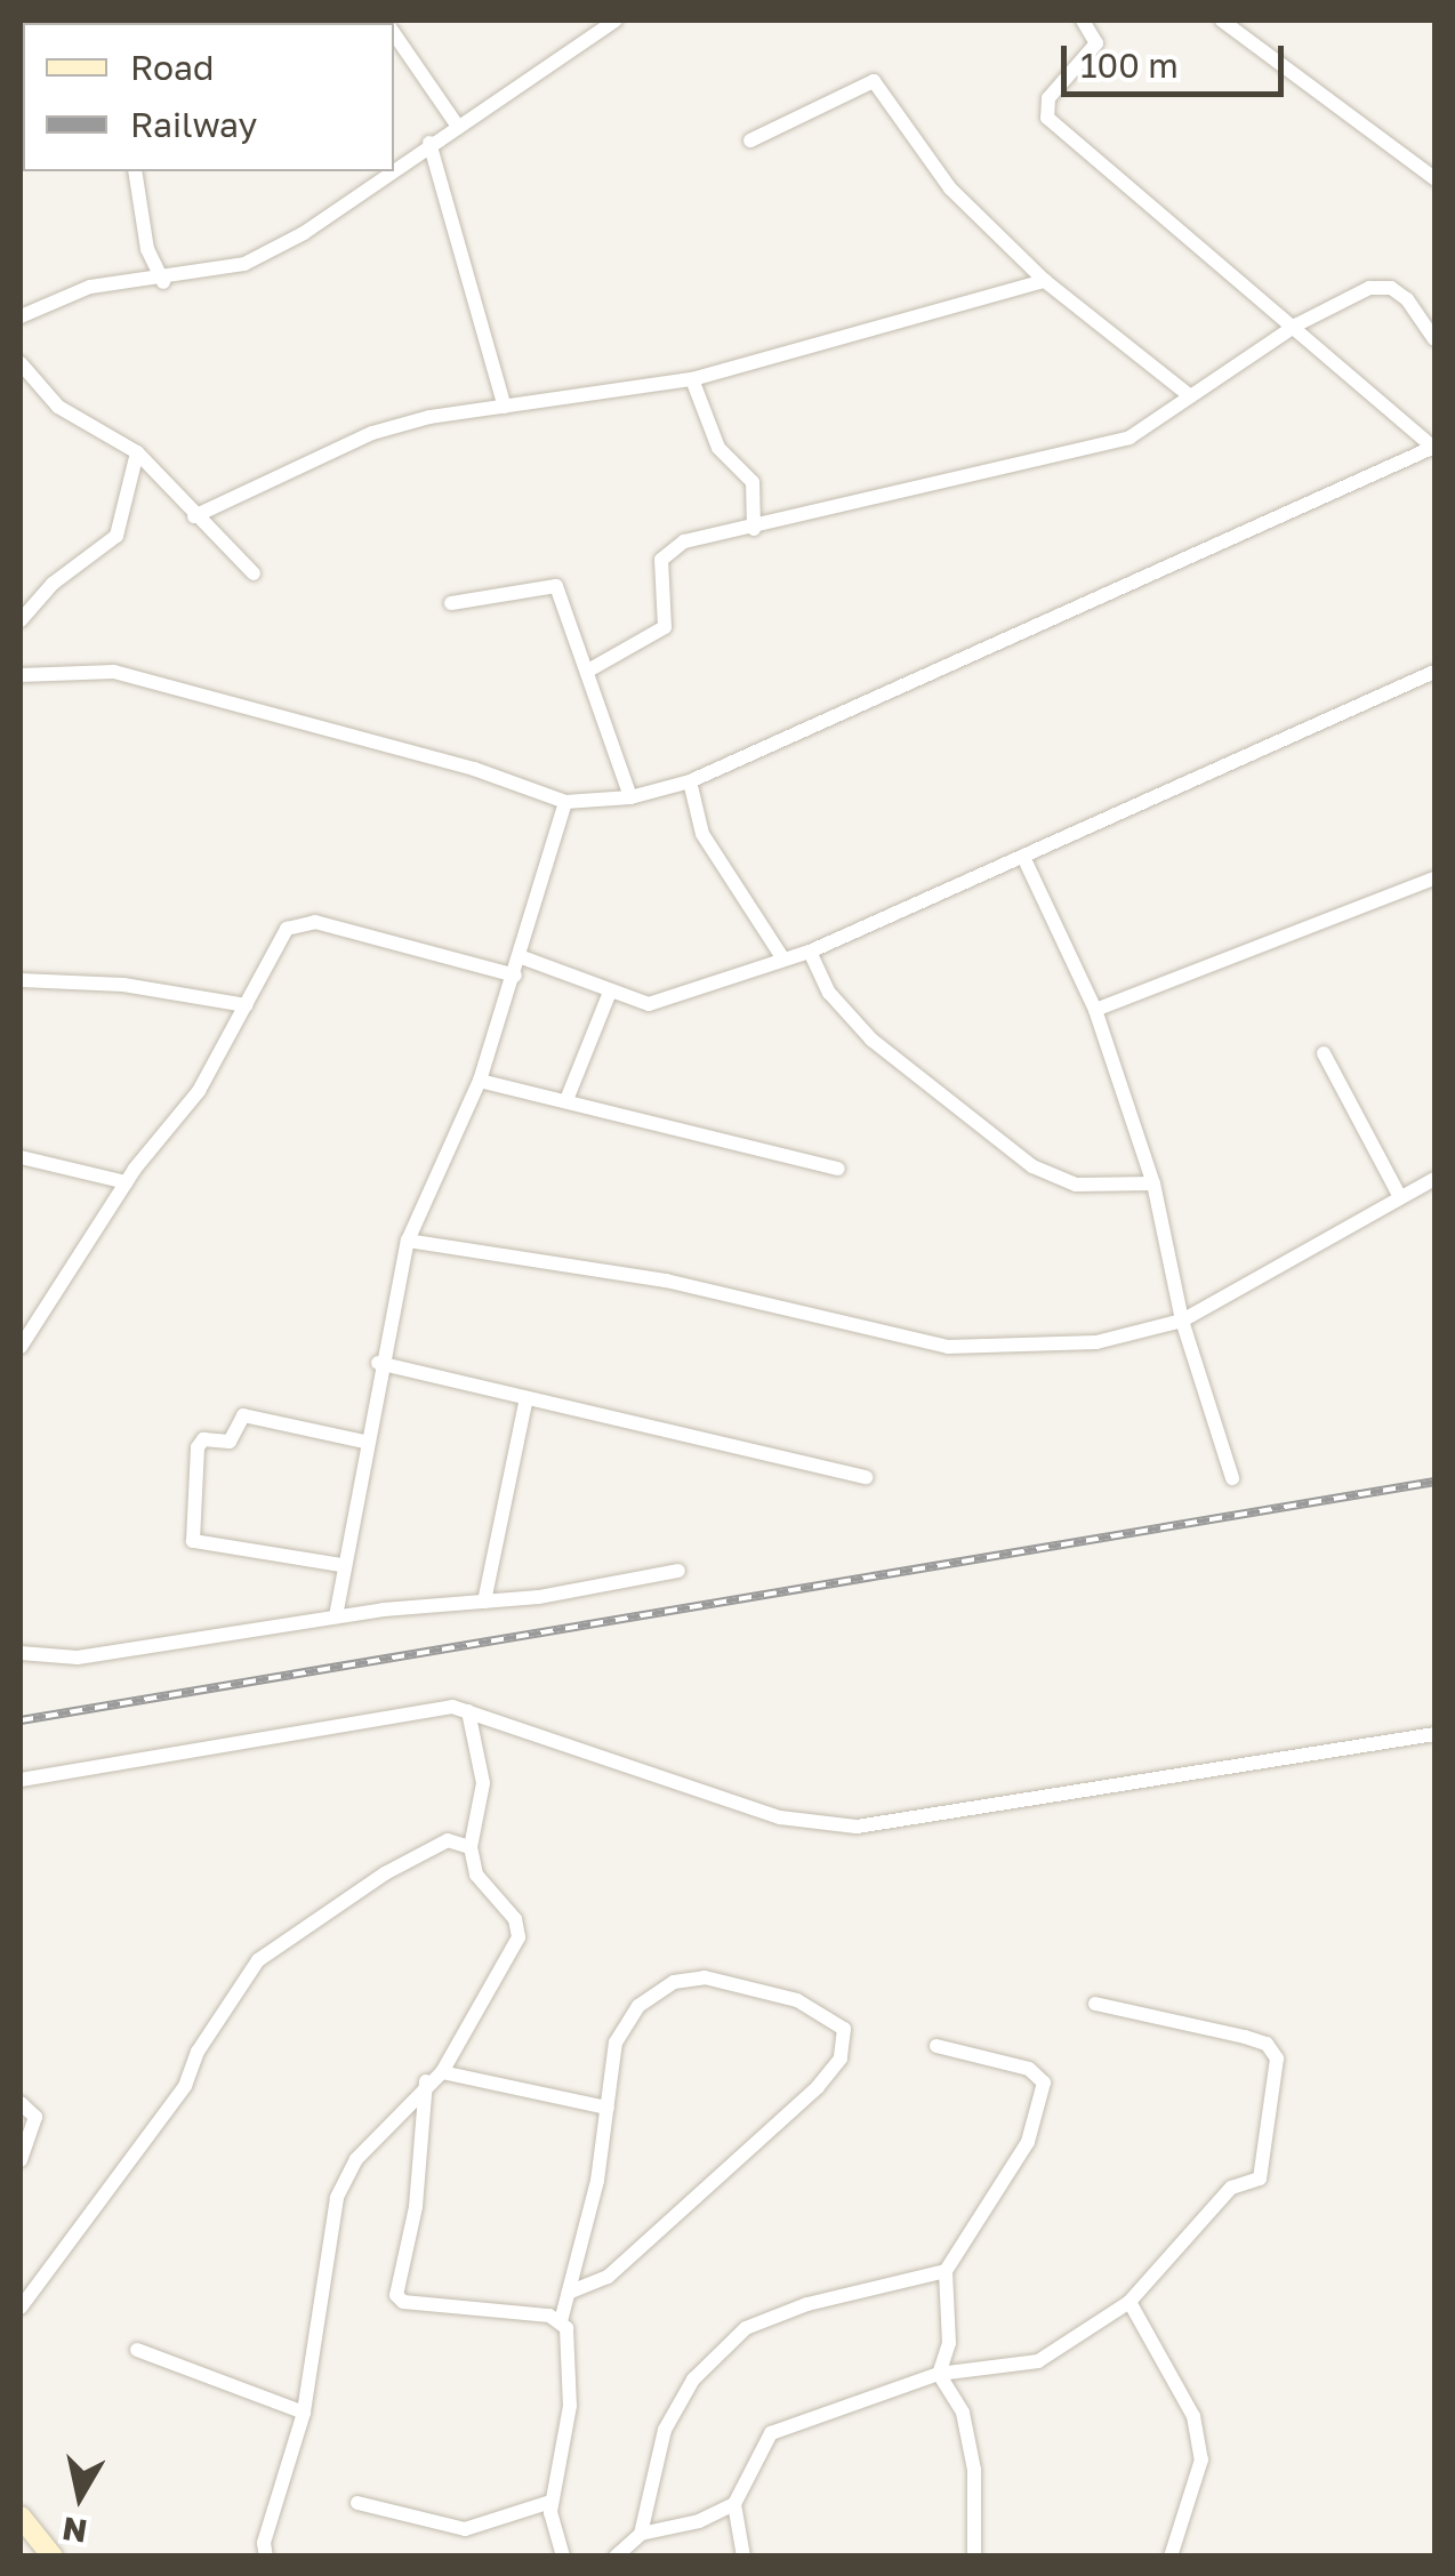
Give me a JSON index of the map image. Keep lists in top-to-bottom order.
{
  "legend": ["Road", "Railway"],
  "scale_bar": "100 m",
  "north": "bottom"
}
